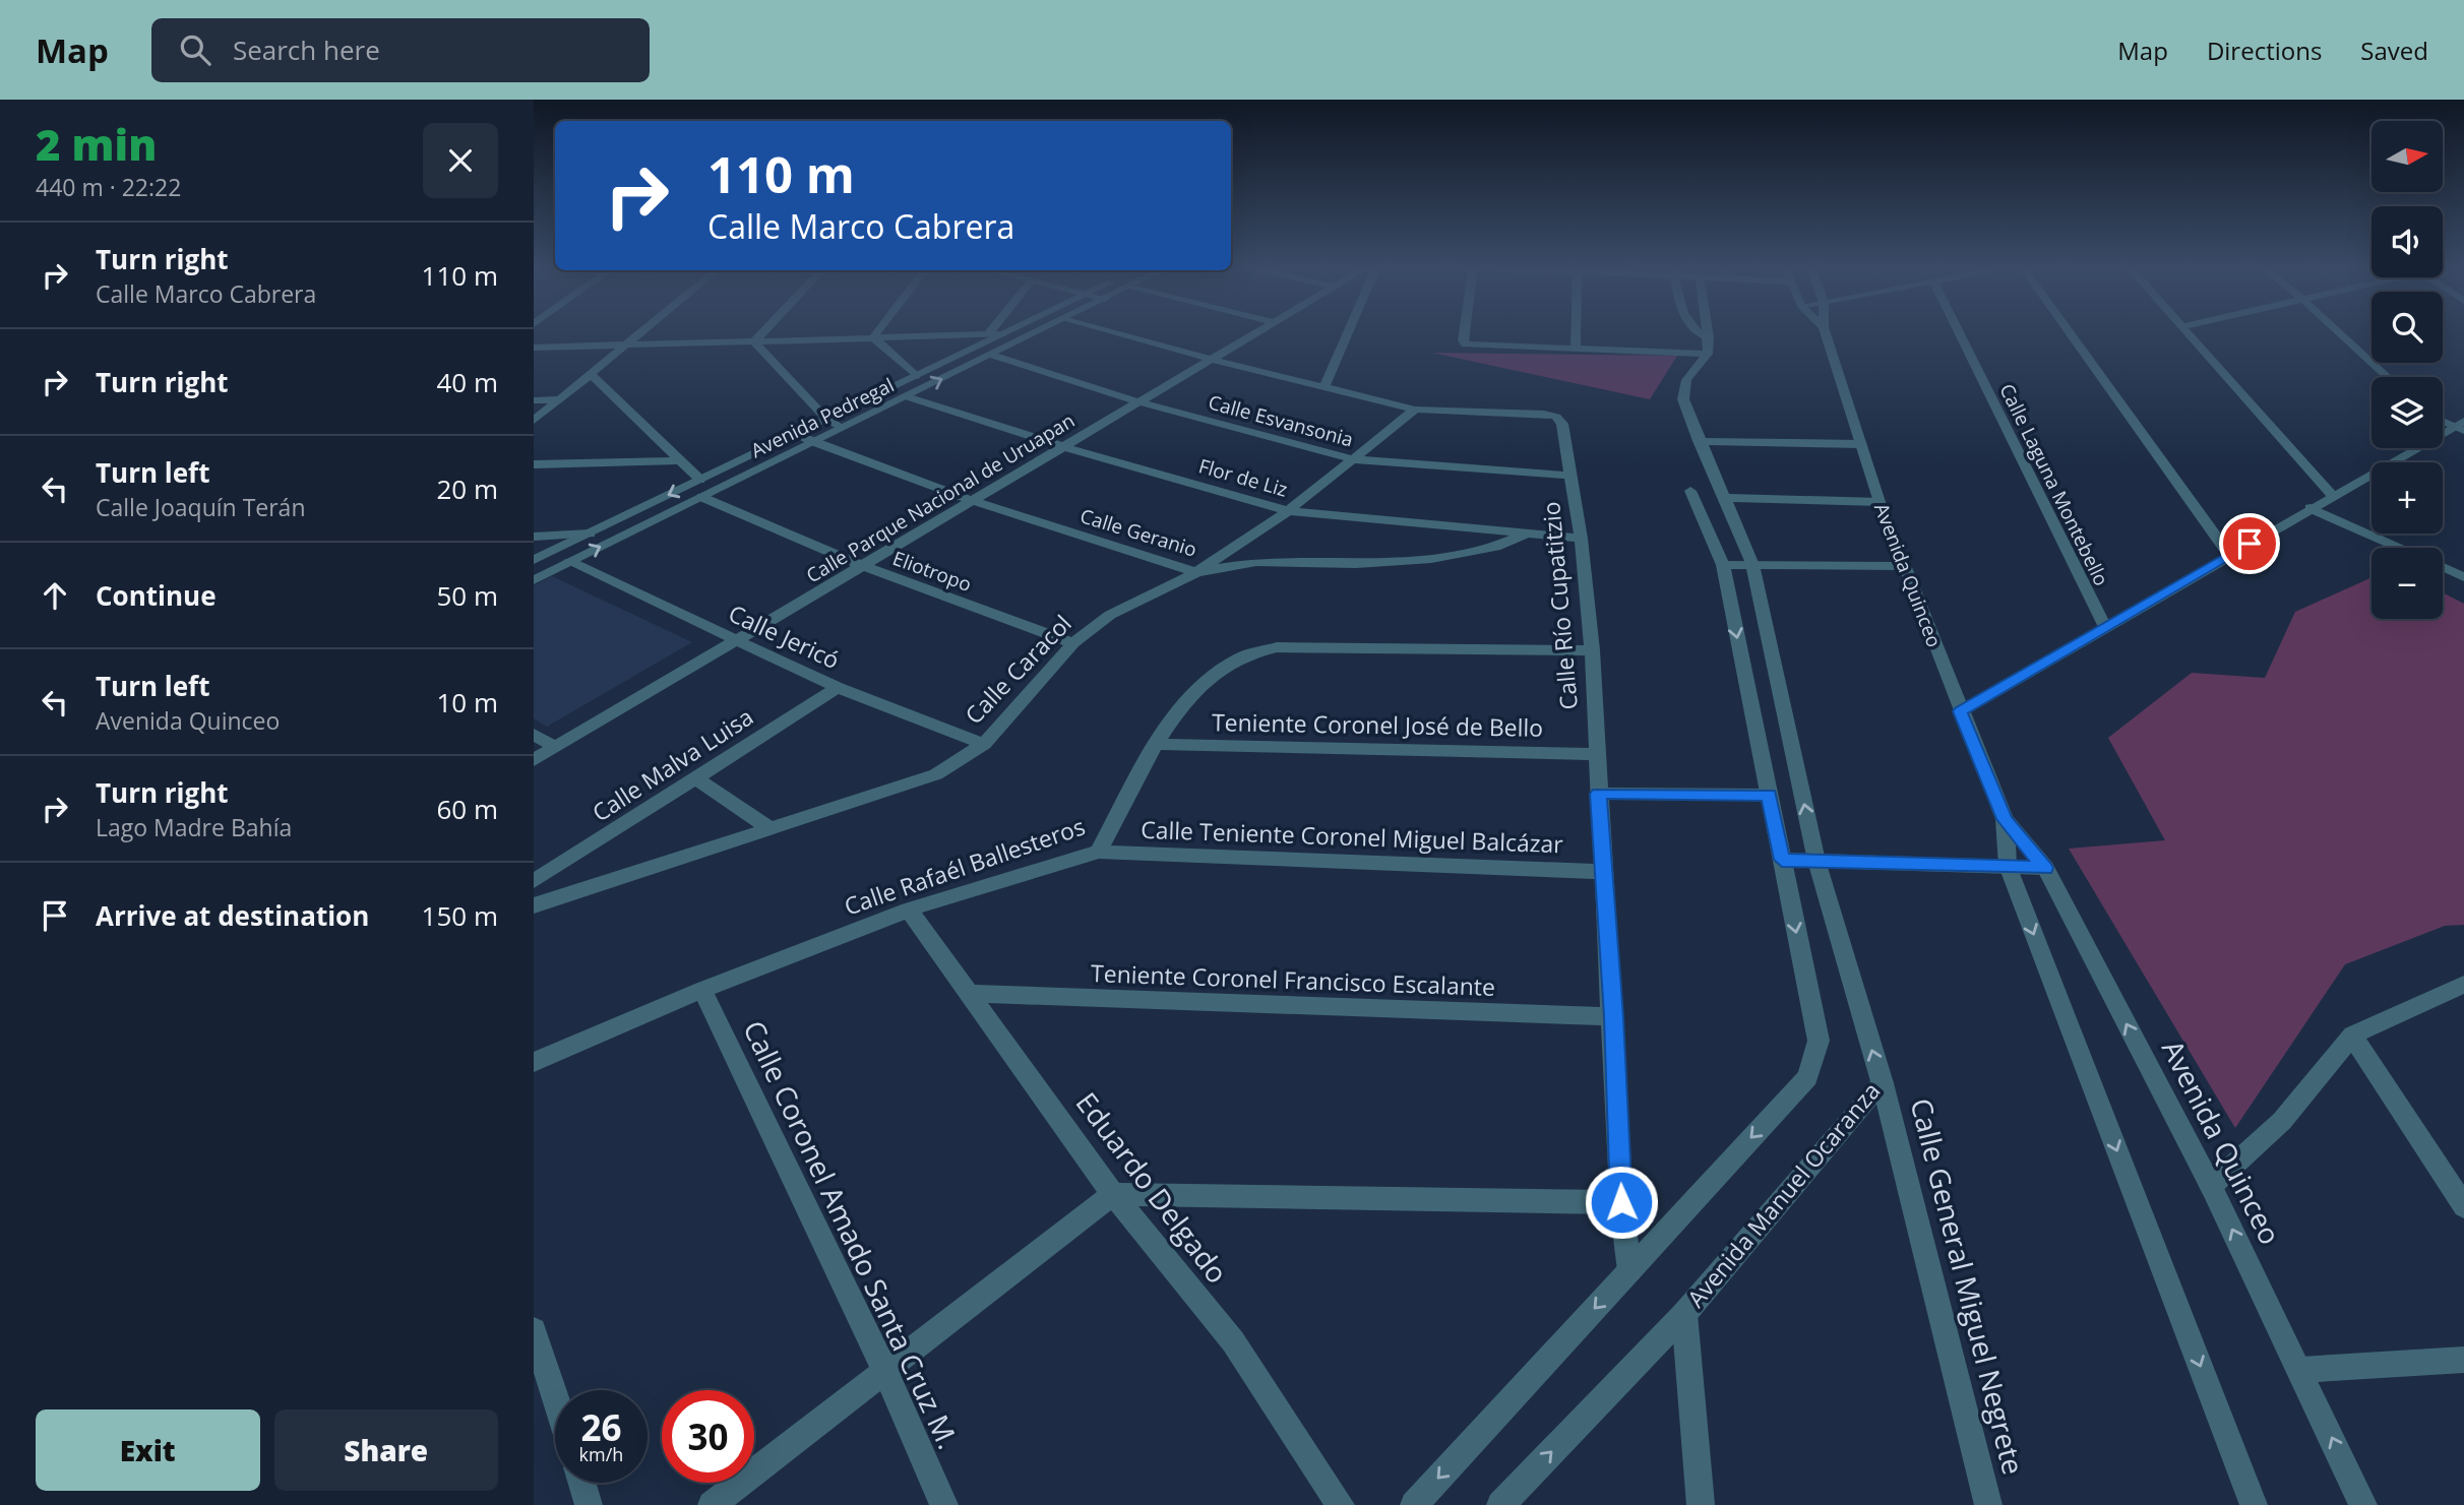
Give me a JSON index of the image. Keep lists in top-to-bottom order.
{
  "streets": {
    "street": [
      "Avenida Pedregal",
      "Calle Esvansonia",
      "Flor de Liz",
      "Calle Laguna Montebello",
      "Calle Parque Nacional de Uruapan",
      "Calle Geranio",
      "Eliotropo",
      "Avenida Quinceo",
      "Calle Río Cupatitzio",
      "Calle Jericó",
      "Calle Caracol",
      "Teniente Coronel José de Bello",
      "Calle Malva Luisa",
      "Calle Teniente Coronel Miguel Balcázar",
      "Calle Rafaél Ballesteros",
      "Teniente Coronel Francisco Escalante",
      "Eduardo Delgado",
      "Avenida Manuel Ocaranza",
      "Calle Coronel Amado Santa Cruz M.",
      "Calle General Miguel Negrete"
    ]
  },
  "crossings": [
    ["Avenida Pedregal", "Calle Esvansonia"],
    ["Avenida Pedregal", "Flor de Liz"],
    ["Avenida Pedregal", "Calle Geranio"],
    ["Avenida Pedregal", "Eliotropo"],
    ["Avenida Pedregal", "Calle Jericó"],
    ["Calle Esvansonia", "Calle Parque Nacional de Uruapan"],
    ["Calle Esvansonia", "Calle Río Cupatitzio"],
    ["Calle Esvansonia", "Calle Caracol"],
    ["Flor de Liz", "Calle Parque Nacional de Uruapan"],
    ["Flor de Liz", "Calle Geranio"],
    ["Flor de Liz", "Calle Río Cupatitzio"],
    ["Flor de Liz", "Calle Caracol"],
    ["Calle Parque Nacional de Uruapan", "Calle Geranio"],
    ["Calle Parque Nacional de Uruapan", "Eliotropo"],
    ["Calle Parque Nacional de Uruapan", "Calle Jericó"],
    ["Calle Geranio", "Calle Caracol"],
    ["Eliotropo", "Calle Caracol"],
    ["Calle Río Cupatitzio", "Calle Caracol"],
    ["Calle Río Cupatitzio", "Teniente Coronel José de Bello"],
    ["Calle Río Cupatitzio", "Calle Teniente Coronel Miguel Balcázar"],
    ["Calle Río Cupatitzio", "Calle Rafaél Ballesteros"],
    ["Calle Río Cupatitzio", "Teniente Coronel Francisco Escalante"],
    ["Calle Jericó", "Calle Caracol"],
    ["Calle Jericó", "Calle Malva Luisa"],
    ["Teniente Coronel José de Bello", "Calle Rafaél Ballesteros"],
    ["Calle Teniente Coronel Miguel Balcázar", "Calle Rafaél Ballesteros"],
    ["Calle Rafaél Ballesteros", "Eduardo Delgado"],
    ["Calle Rafaél Ballesteros", "Calle Coronel Amado Santa Cruz M."],
    ["Teniente Coronel Francisco Escalante", "Eduardo Delgado"],
    ["Avenida Manuel Ocaranza", "Calle General Miguel Negrete"]
  ],
  "north": "right",
  "page": {
    "header": "Map",
    "search": "Search here",
    "nav": ["Map", "Directions", "Saved"],
    "heading": ["2 min", "440 m · 22:22"],
    "map_buttons": ["+", "−"],
    "turn": ["110 m", "Calle Marco Cabrera"],
    "list": [
      {
        "name": "Turn right",
        "note": "Calle Marco Cabrera",
        "value": "110 m"
      },
      {
        "name": "Turn right",
        "value": "40 m"
      },
      {
        "name": "Turn left",
        "note": "Calle Joaquín Terán",
        "value": "20 m"
      },
      {
        "name": "Continue",
        "value": "50 m"
      },
      {
        "name": "Turn left",
        "note": "Avenida Quinceo",
        "value": "10 m"
      },
      {
        "name": "Turn right",
        "note": "Lago Madre Bahía",
        "value": "60 m"
      },
      {
        "name": "Arrive at destination",
        "value": "150 m"
      }
    ],
    "speed": "26 km/h",
    "limit": "30",
    "buttons": ["Exit", "Share"]
  }
}
